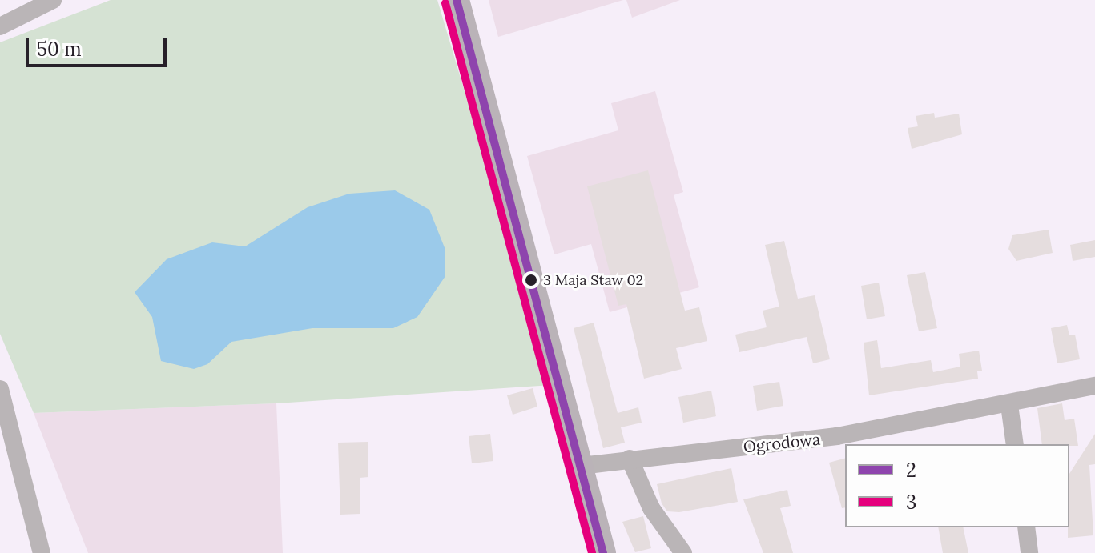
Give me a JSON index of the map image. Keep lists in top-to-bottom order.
{
  "streets": {
    "street": ["Ogrodowa"]
  },
  "places": ["3 Maja Staw 02"],
  "lines": ["transit line 2", "transit line 3"],
  "legend": ["2", "3"],
  "scale_bar": "50 m"
}
